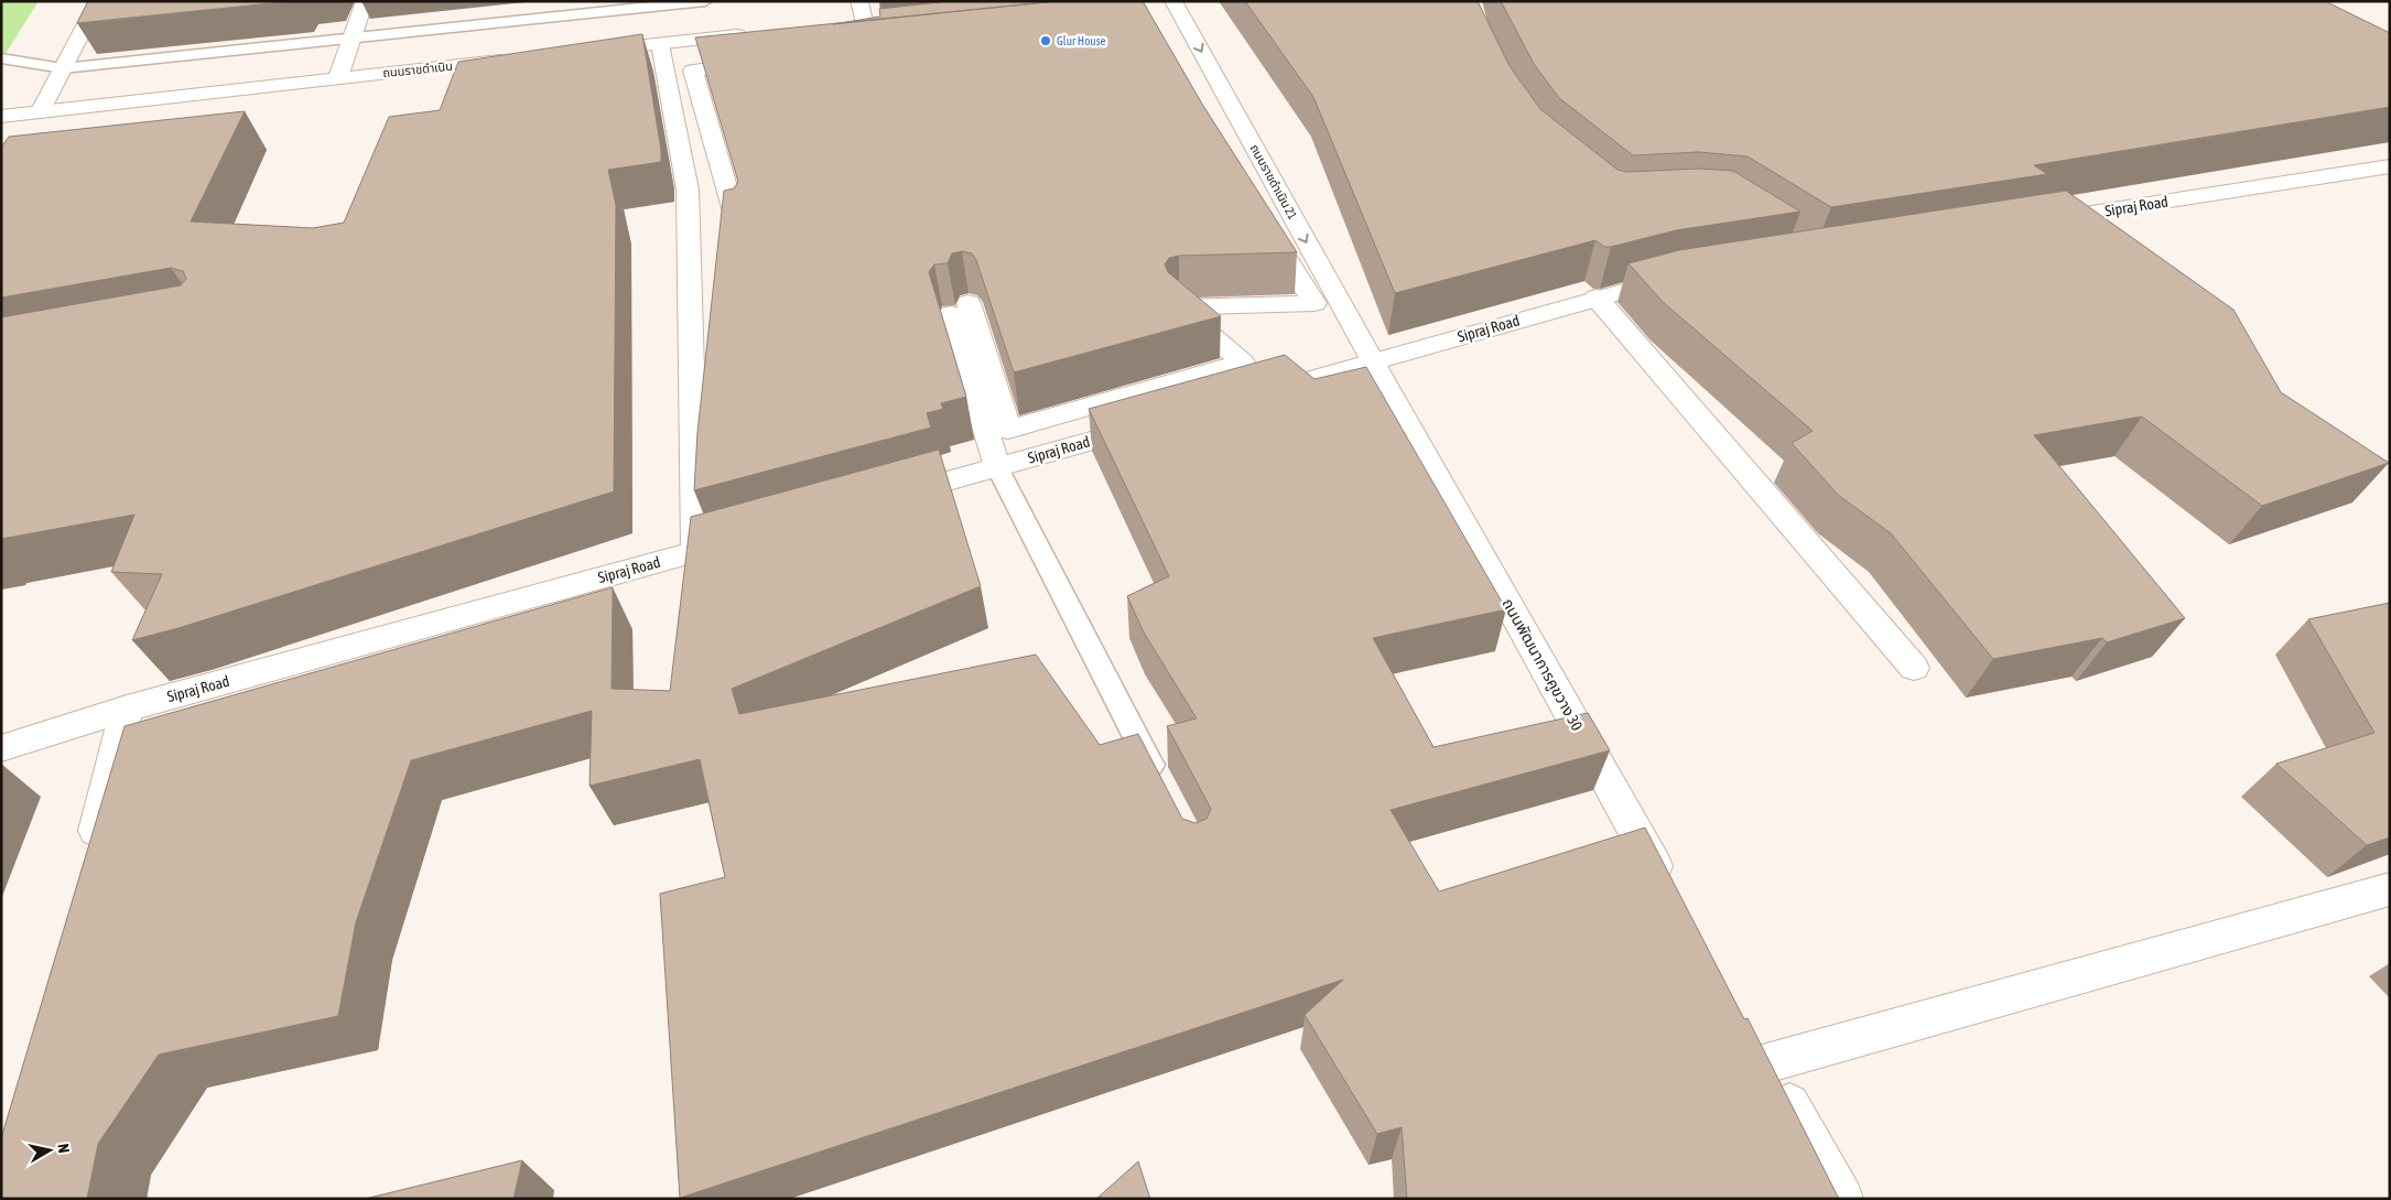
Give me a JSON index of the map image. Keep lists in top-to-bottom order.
{
  "streets": {
    "street": [
      "ถนนราขดำเนิน",
      "ถนนราขดำเนิน 21",
      "Sipraj Road",
      "ถนนพัฒนาการคูขวาง 30"
    ]
  },
  "crossings": [
    ["ถนนราขดำเนิน 21", "Sipraj Road"],
    ["ถนนราขดำเนิน 21", "ถนนพัฒนาการคูขวาง 30"],
    ["Sipraj Road", "ถนนพัฒนาการคูขวาง 30"]
  ],
  "one_way": ["ถนนราขดำเนิน 21"],
  "places": ["Glur House"],
  "north": "right"
}
